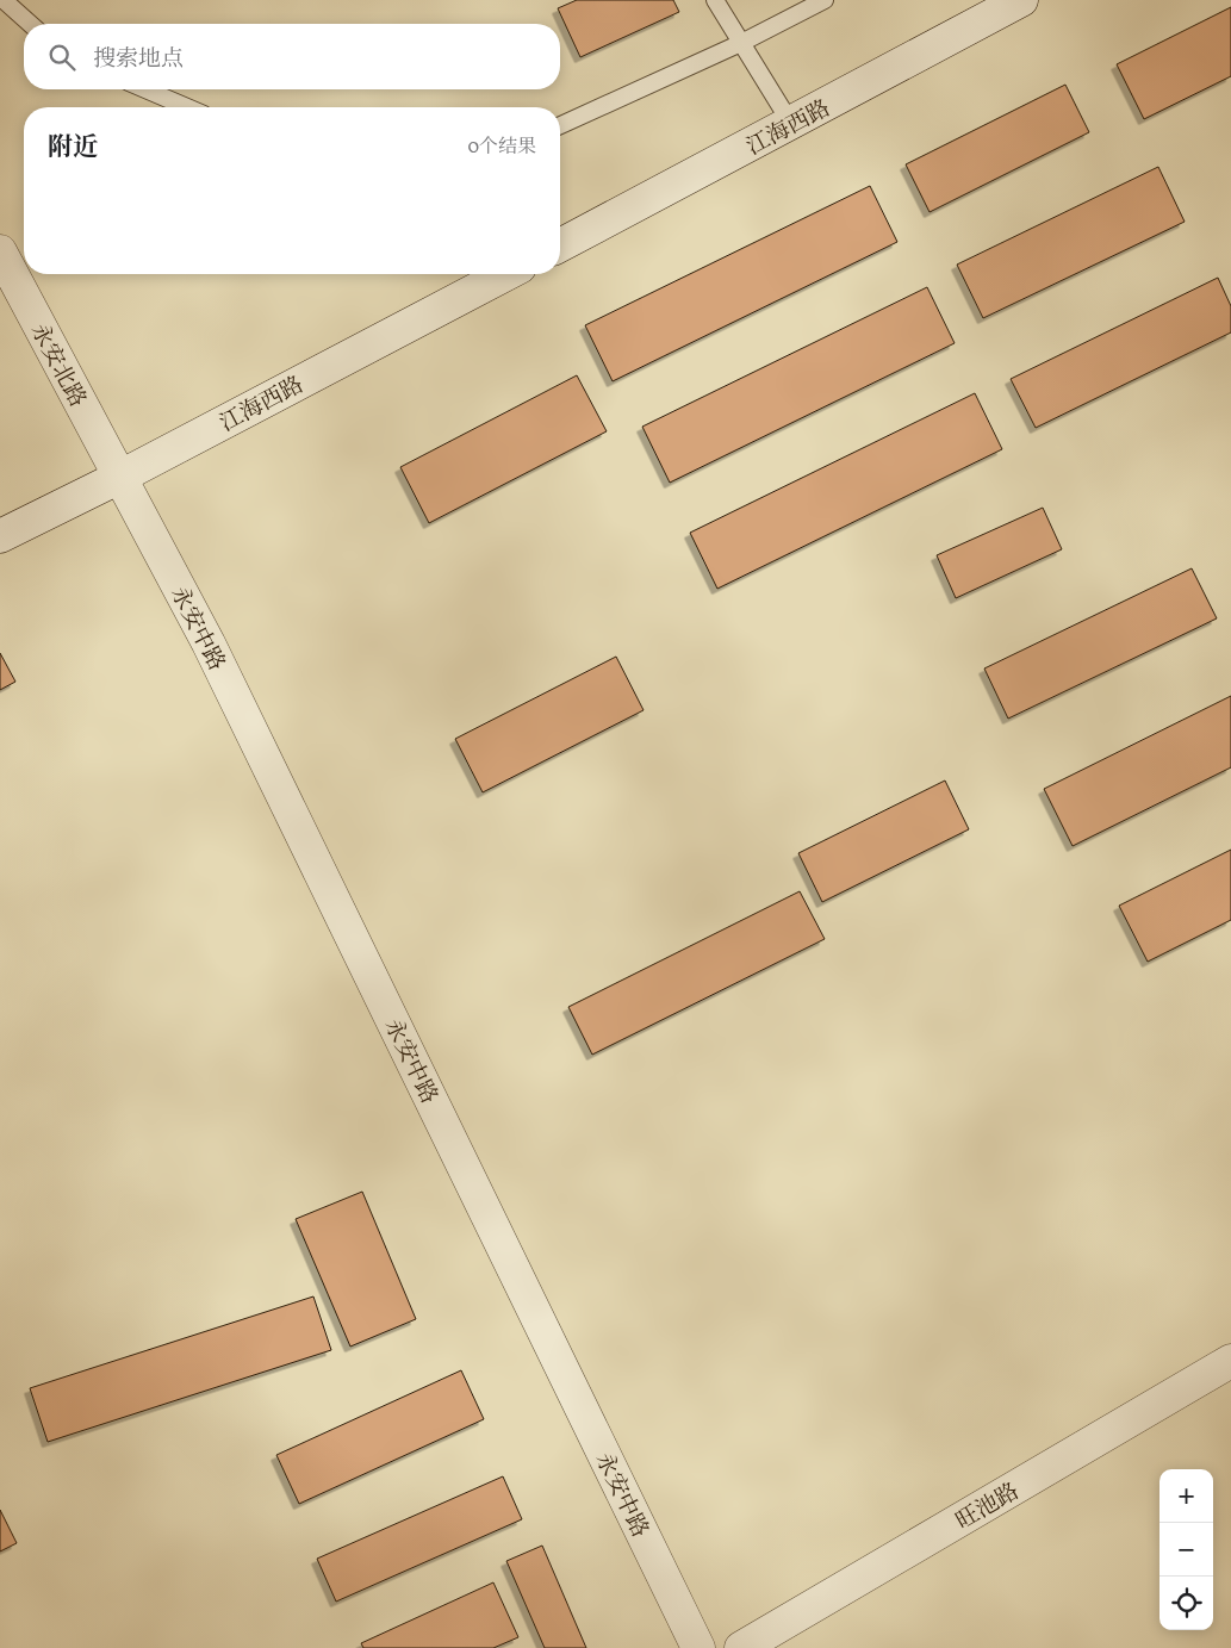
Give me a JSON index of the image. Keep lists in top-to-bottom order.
{
  "streets": {
    "street": [
      "江海西路",
      "永安北路",
      "永安中路",
      "旺池路"
    ]
  },
  "crossings": [
    ["江海西路", "永安北路"],
    ["江海西路", "永安中路"],
    ["永安北路", "永安中路"]
  ],
  "page": {
    "search": "搜索地点",
    "heading": ["附近", "0个结果"],
    "map_buttons": ["+", "−"]
  }
}
